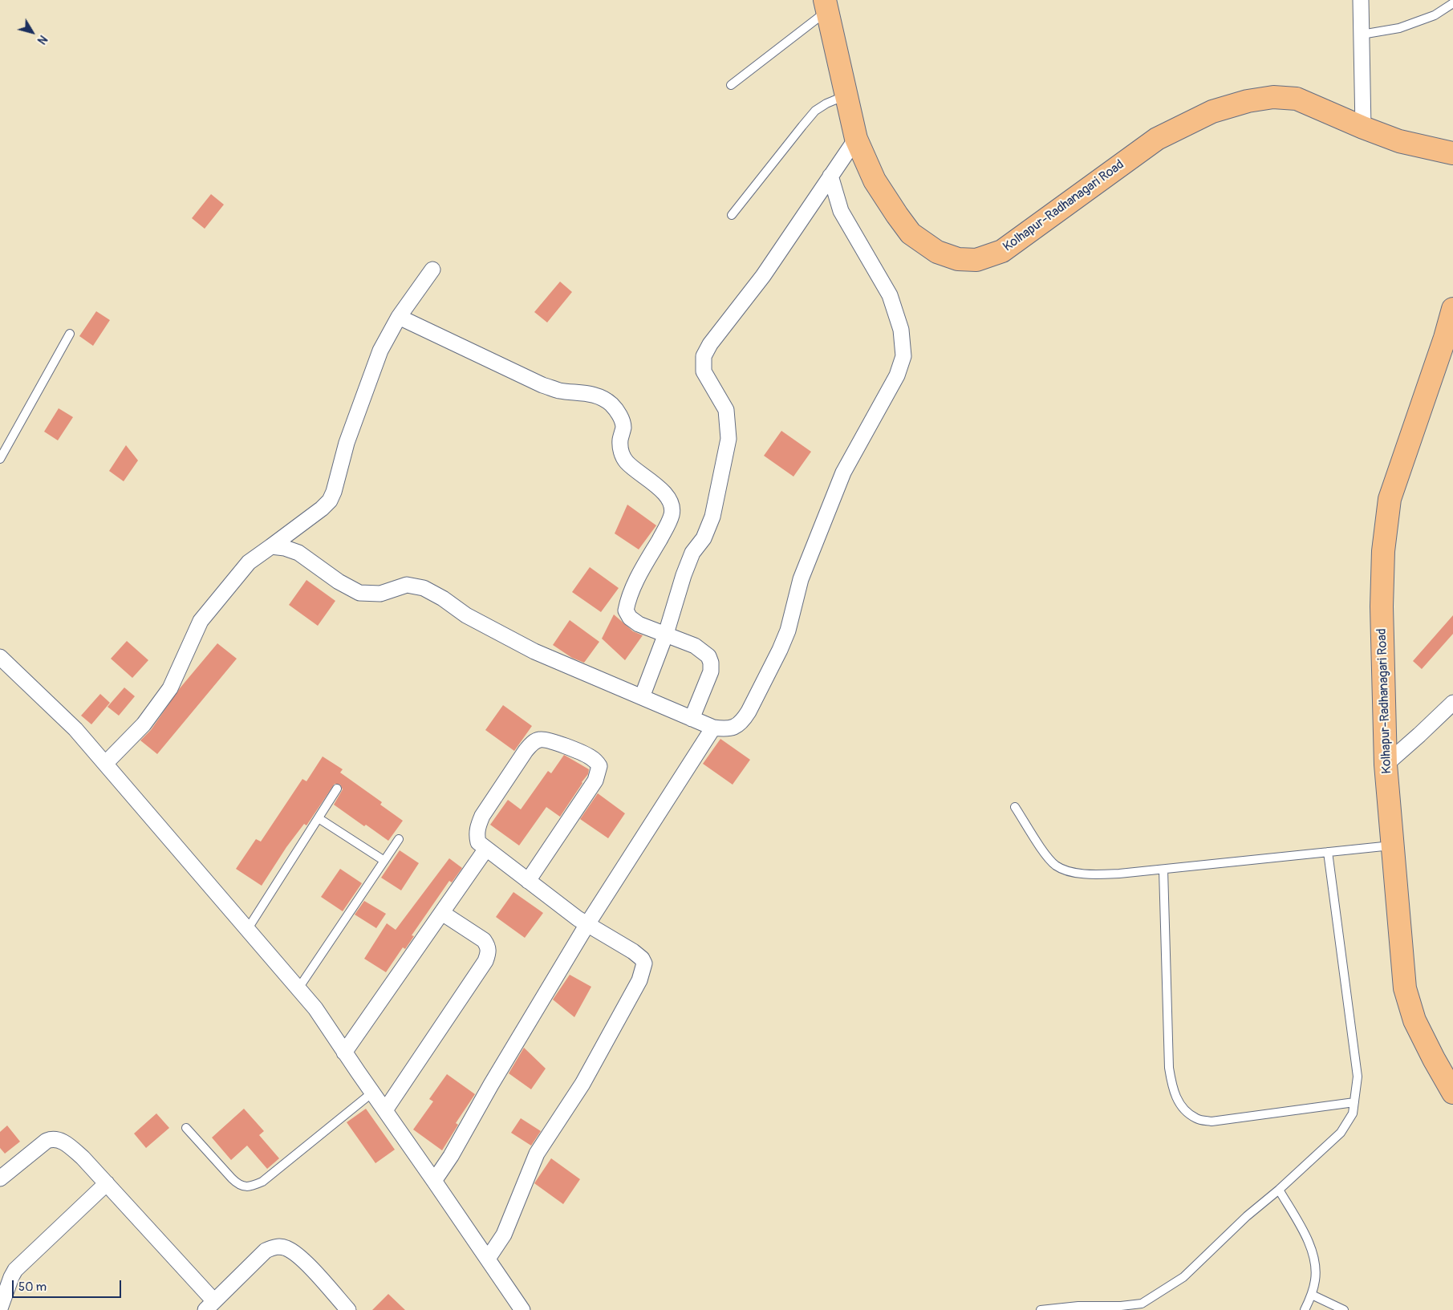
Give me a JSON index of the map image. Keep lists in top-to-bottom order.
{
  "streets": {
    "main road": ["Kolhapur-Radhanagari Road"]
  },
  "scale_bar": "50 m",
  "north": "bottom right"
}
